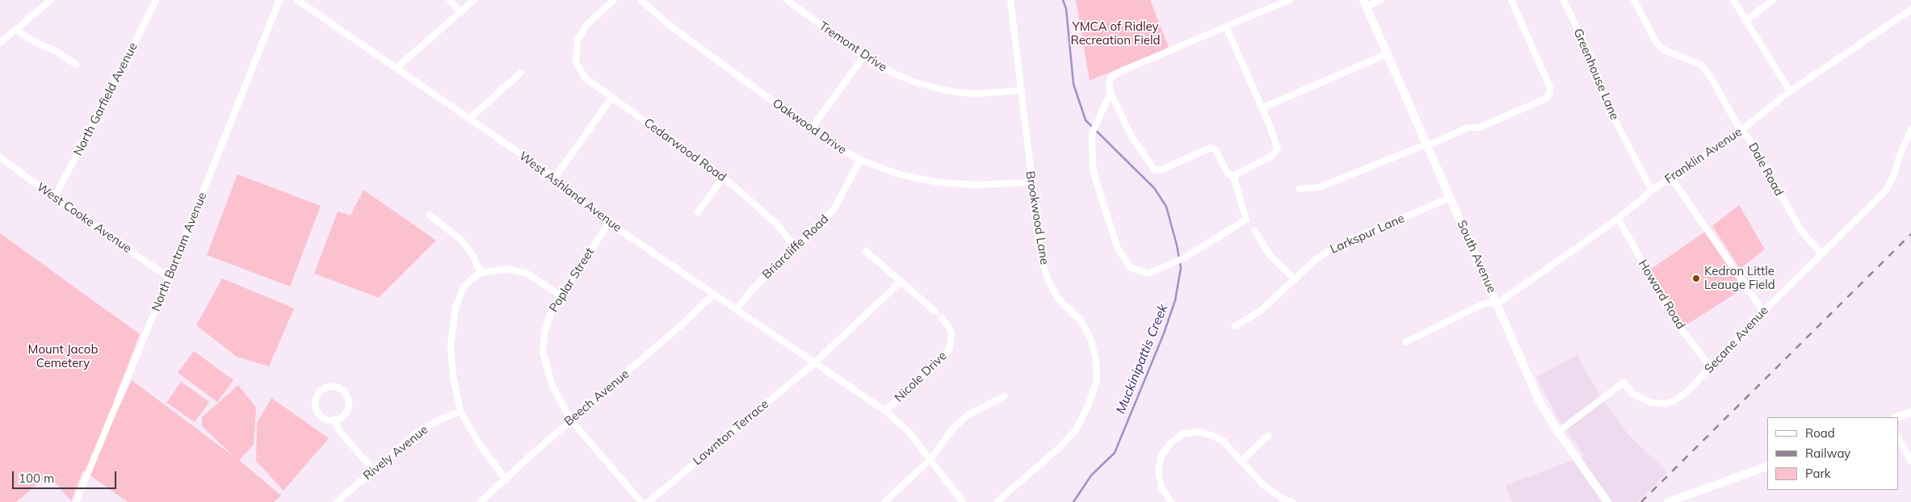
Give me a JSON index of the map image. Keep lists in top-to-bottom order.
{
  "streets": {
    "street": [
      "Tremont Drive",
      "Greenhouse Lane",
      "North Garfield Avenue",
      "Oakwood Drive",
      "Cedarwood Road",
      "Franklin Avenue",
      "Dale Road",
      "West Ashland Avenue",
      "West Cooke Avenue",
      "Brookwood Lane",
      "Larkspur Lane",
      "Briarcliffe Road",
      "North Bartram Avenue",
      "South Avenue",
      "Poplar Street",
      "Howard Road",
      "Secane Avenue",
      "Nicole Drive",
      "Beech Avenue",
      "Lawnton Terrace",
      "Rively Avenue"
    ]
  },
  "crossings": [
    ["Tremont Drive", "Brookwood Lane"],
    ["Greenhouse Lane", "Franklin Avenue"],
    ["North Garfield Avenue", "West Cooke Avenue"],
    ["Oakwood Drive", "Brookwood Lane"],
    ["Oakwood Drive", "Briarcliffe Road"],
    ["Cedarwood Road", "Briarcliffe Road"],
    ["Franklin Avenue", "Dale Road"],
    ["Franklin Avenue", "South Avenue"],
    ["Franklin Avenue", "Howard Road"],
    ["Dale Road", "Secane Avenue"],
    ["West Ashland Avenue", "Briarcliffe Road"],
    ["West Ashland Avenue", "Poplar Street"],
    ["West Ashland Avenue", "Nicole Drive"],
    ["West Ashland Avenue", "Beech Avenue"],
    ["West Ashland Avenue", "Lawnton Terrace"],
    ["West Cooke Avenue", "North Bartram Avenue"],
    ["Larkspur Lane", "South Avenue"],
    ["South Avenue", "Secane Avenue"],
    ["Poplar Street", "Beech Avenue"],
    ["Howard Road", "Secane Avenue"]
  ],
  "water": ["Muckinipattis Creek"],
  "parks": ["YMCA of Ridley Recreation Field", "Mount Jacob Cemetery"],
  "places": ["Kedron Little Leauge Field"],
  "legend": ["Road", "Railway", "Park"],
  "scale_bar": "100 m"
}
